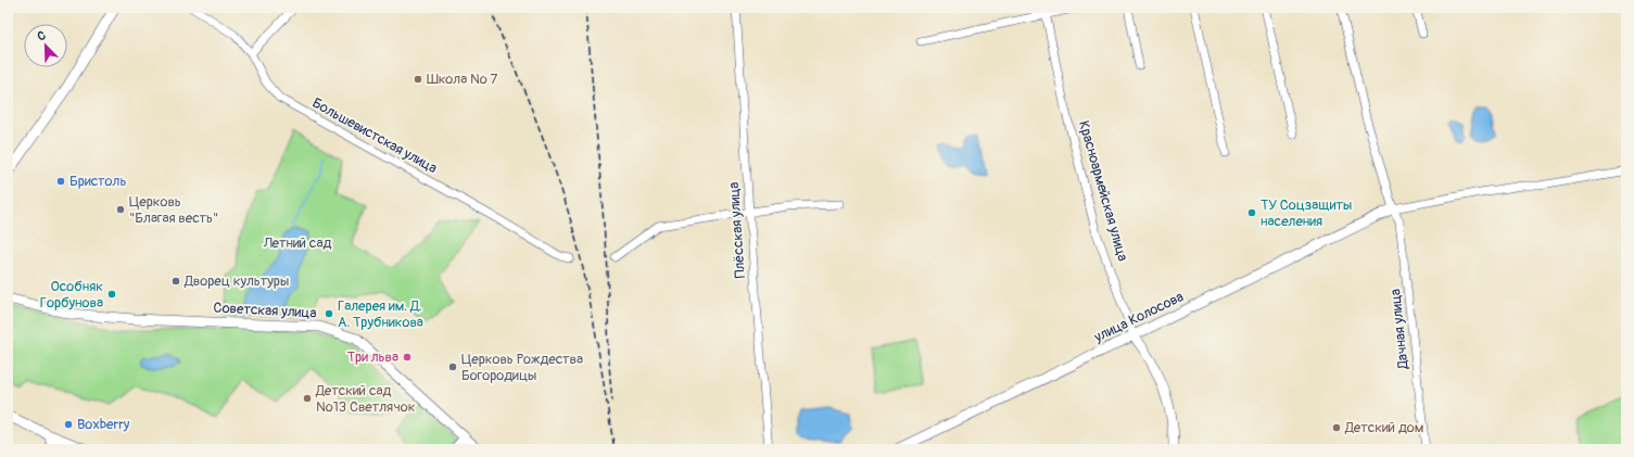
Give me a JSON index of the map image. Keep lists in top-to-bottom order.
{
  "streets": {
    "main road": ["Красноармейская улица", "Советская улица", "улица Колосова"],
    "street": ["Большевистская улица", "Плёсская улица", "Дачная улица"]
  },
  "crossings": [
    ["Красноармейская улица", "улица Колосова"],
    ["улица Колосова", "Дачная улица"]
  ],
  "parks": ["Летний сад"],
  "places": [
    "Школа № 7",
    "Бристоль",
    "Церковь \"Благая весть\"",
    "ТУ Соцзащиты населения",
    "Дворец культуры",
    "Особняк Горбунова",
    "Галерея им. Д. А. Трубникова",
    "Три льва",
    "Церковь Рождества Богородицы",
    "Детский сад №13 Светлячок",
    "Boxberry",
    "Детский дом"
  ],
  "north": "top left"
}
